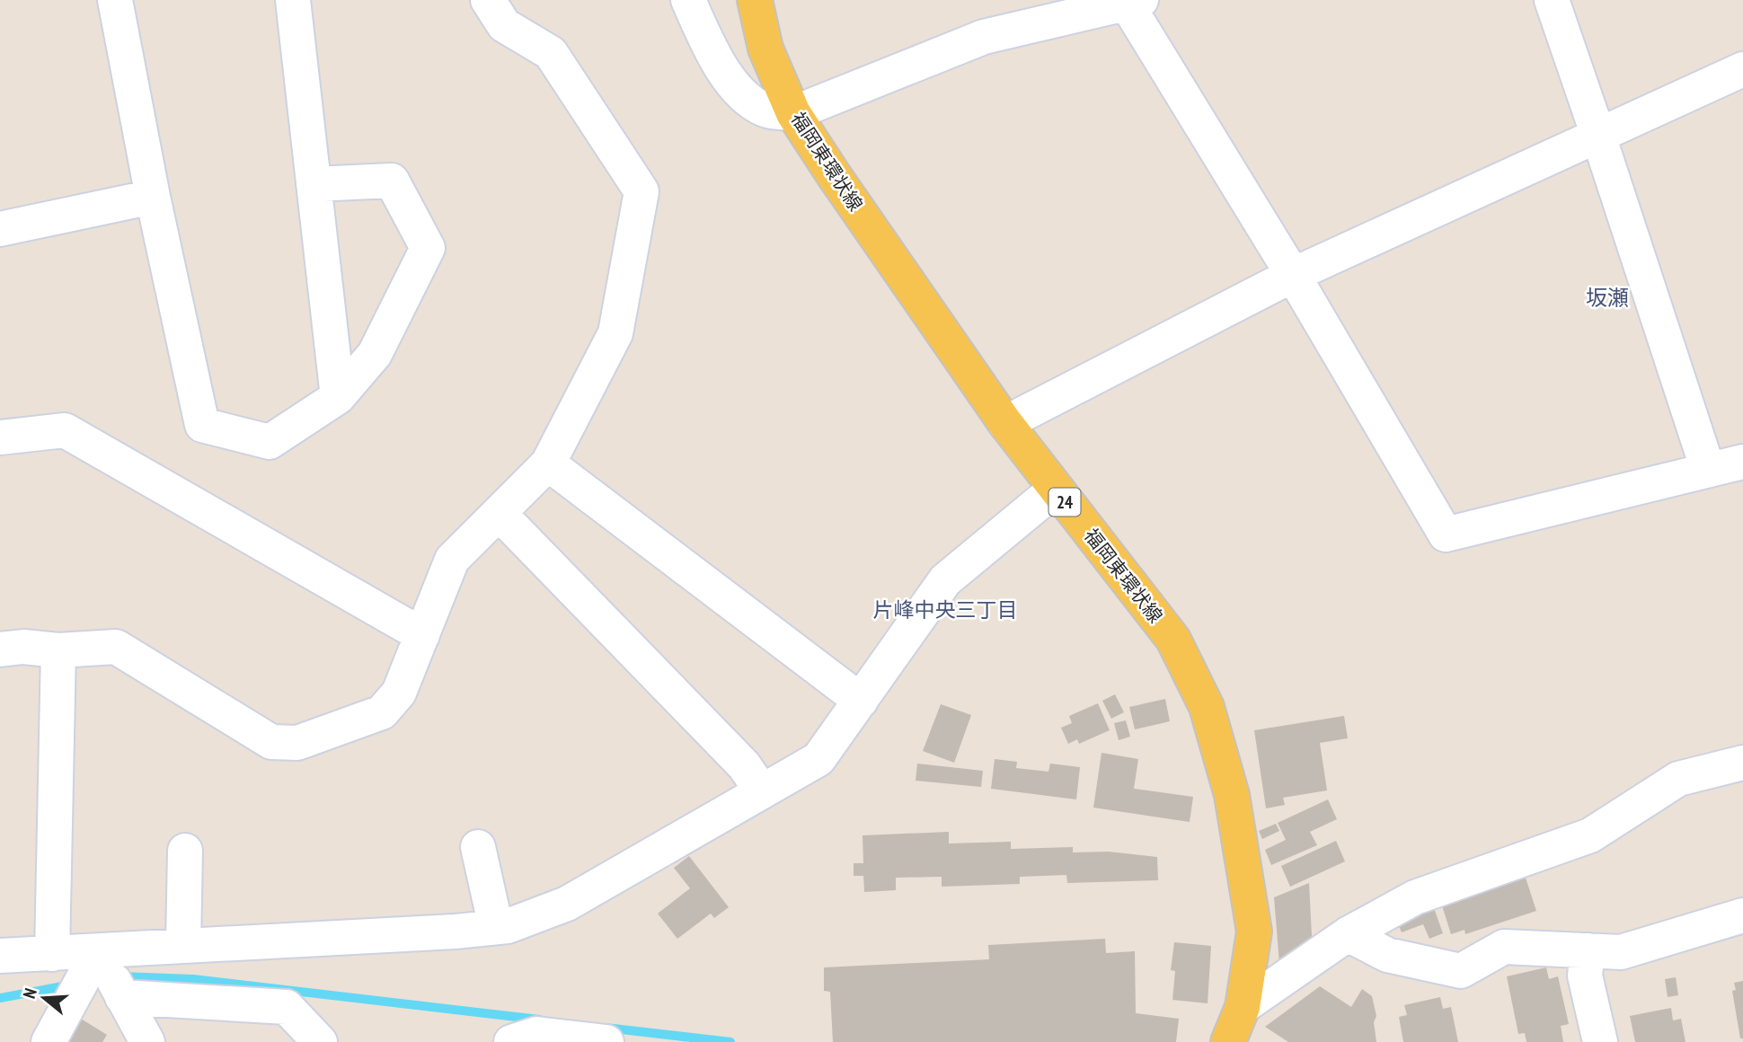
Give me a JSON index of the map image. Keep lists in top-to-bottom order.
{
  "streets": {
    "main road": ["福岡東環状線", "24"]
  },
  "districts": ["坂瀬", "片峰中央三丁目"],
  "north": "left"
}
